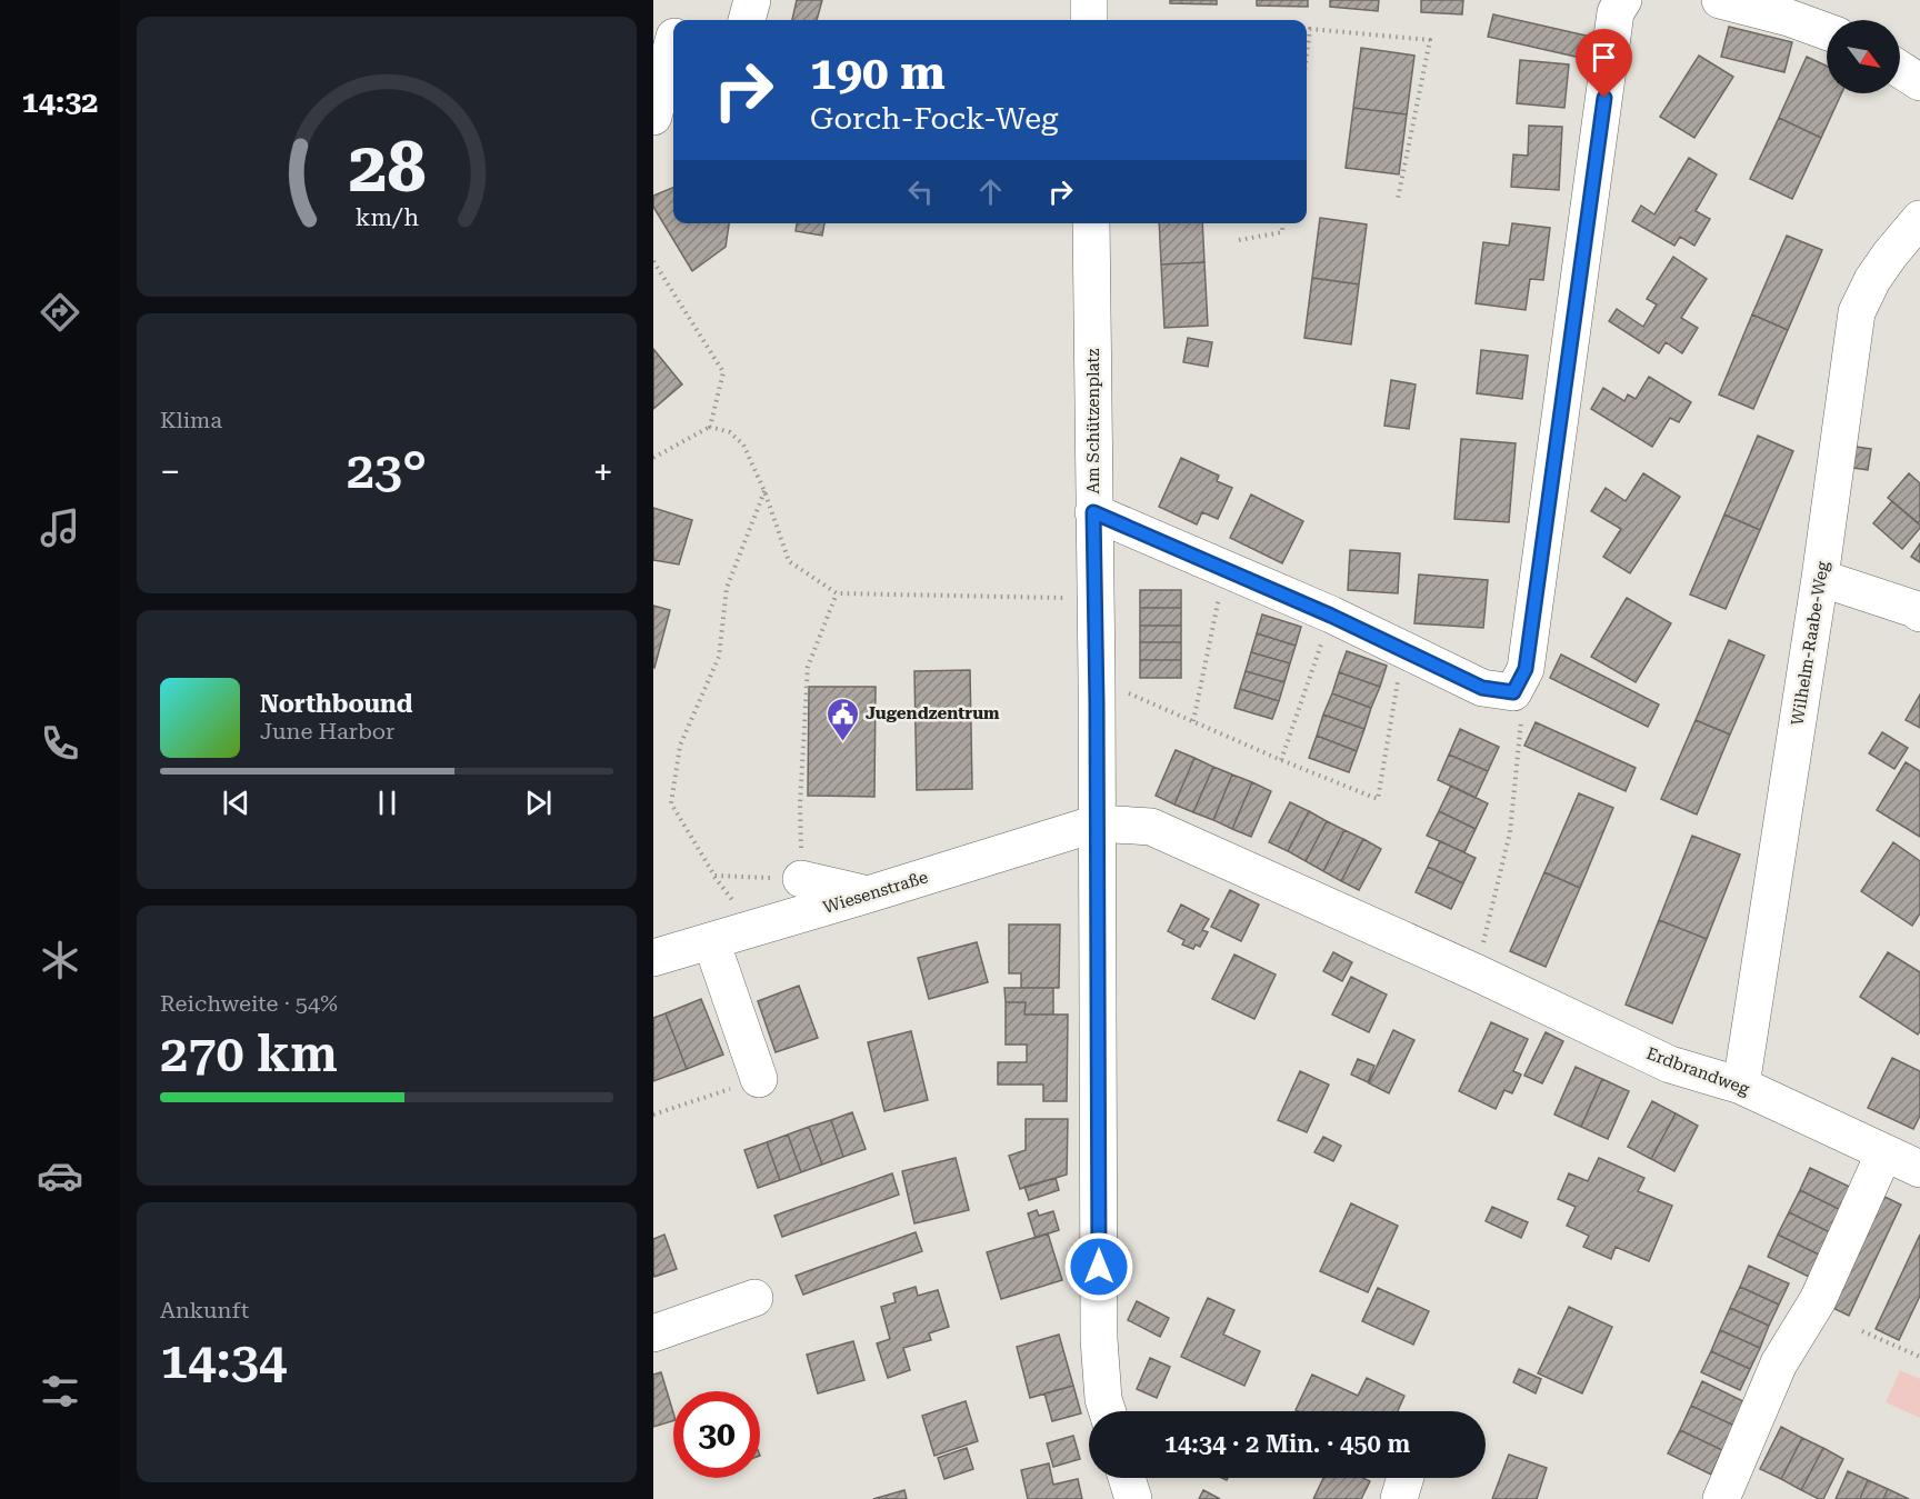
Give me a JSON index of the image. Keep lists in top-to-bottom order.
{
  "streets": {
    "street": [
      "Am Schützenplatz",
      "Wilhelm-Raabe-Weg",
      "Wiesenstraße",
      "Erdbrandweg"
    ]
  },
  "crossings": [
    ["Am Schützenplatz", "Wiesenstraße"],
    ["Am Schützenplatz", "Erdbrandweg"],
    ["Wilhelm-Raabe-Weg", "Erdbrandweg"],
    ["Wiesenstraße", "Erdbrandweg"]
  ],
  "places": {
    "public building": ["Jugendzentrum"]
  },
  "north": "bottom right",
  "page": {
    "tabs": "14:32",
    "turn": ["190 m", "Gorch-Fock-Weg"],
    "tile": [
      "Klima",
      ["Reichweite · 54%", "270 km"],
      ["Ankunft", "14:34"]
    ],
    "heat": ["−", "23°", "+"],
    "song": ["Northbound", "June Harbor"],
    "limit": "30",
    "trip": "14:34 · 2 Min. · 450 m",
    "gauge": ["28", "km/h"]
  }
}
